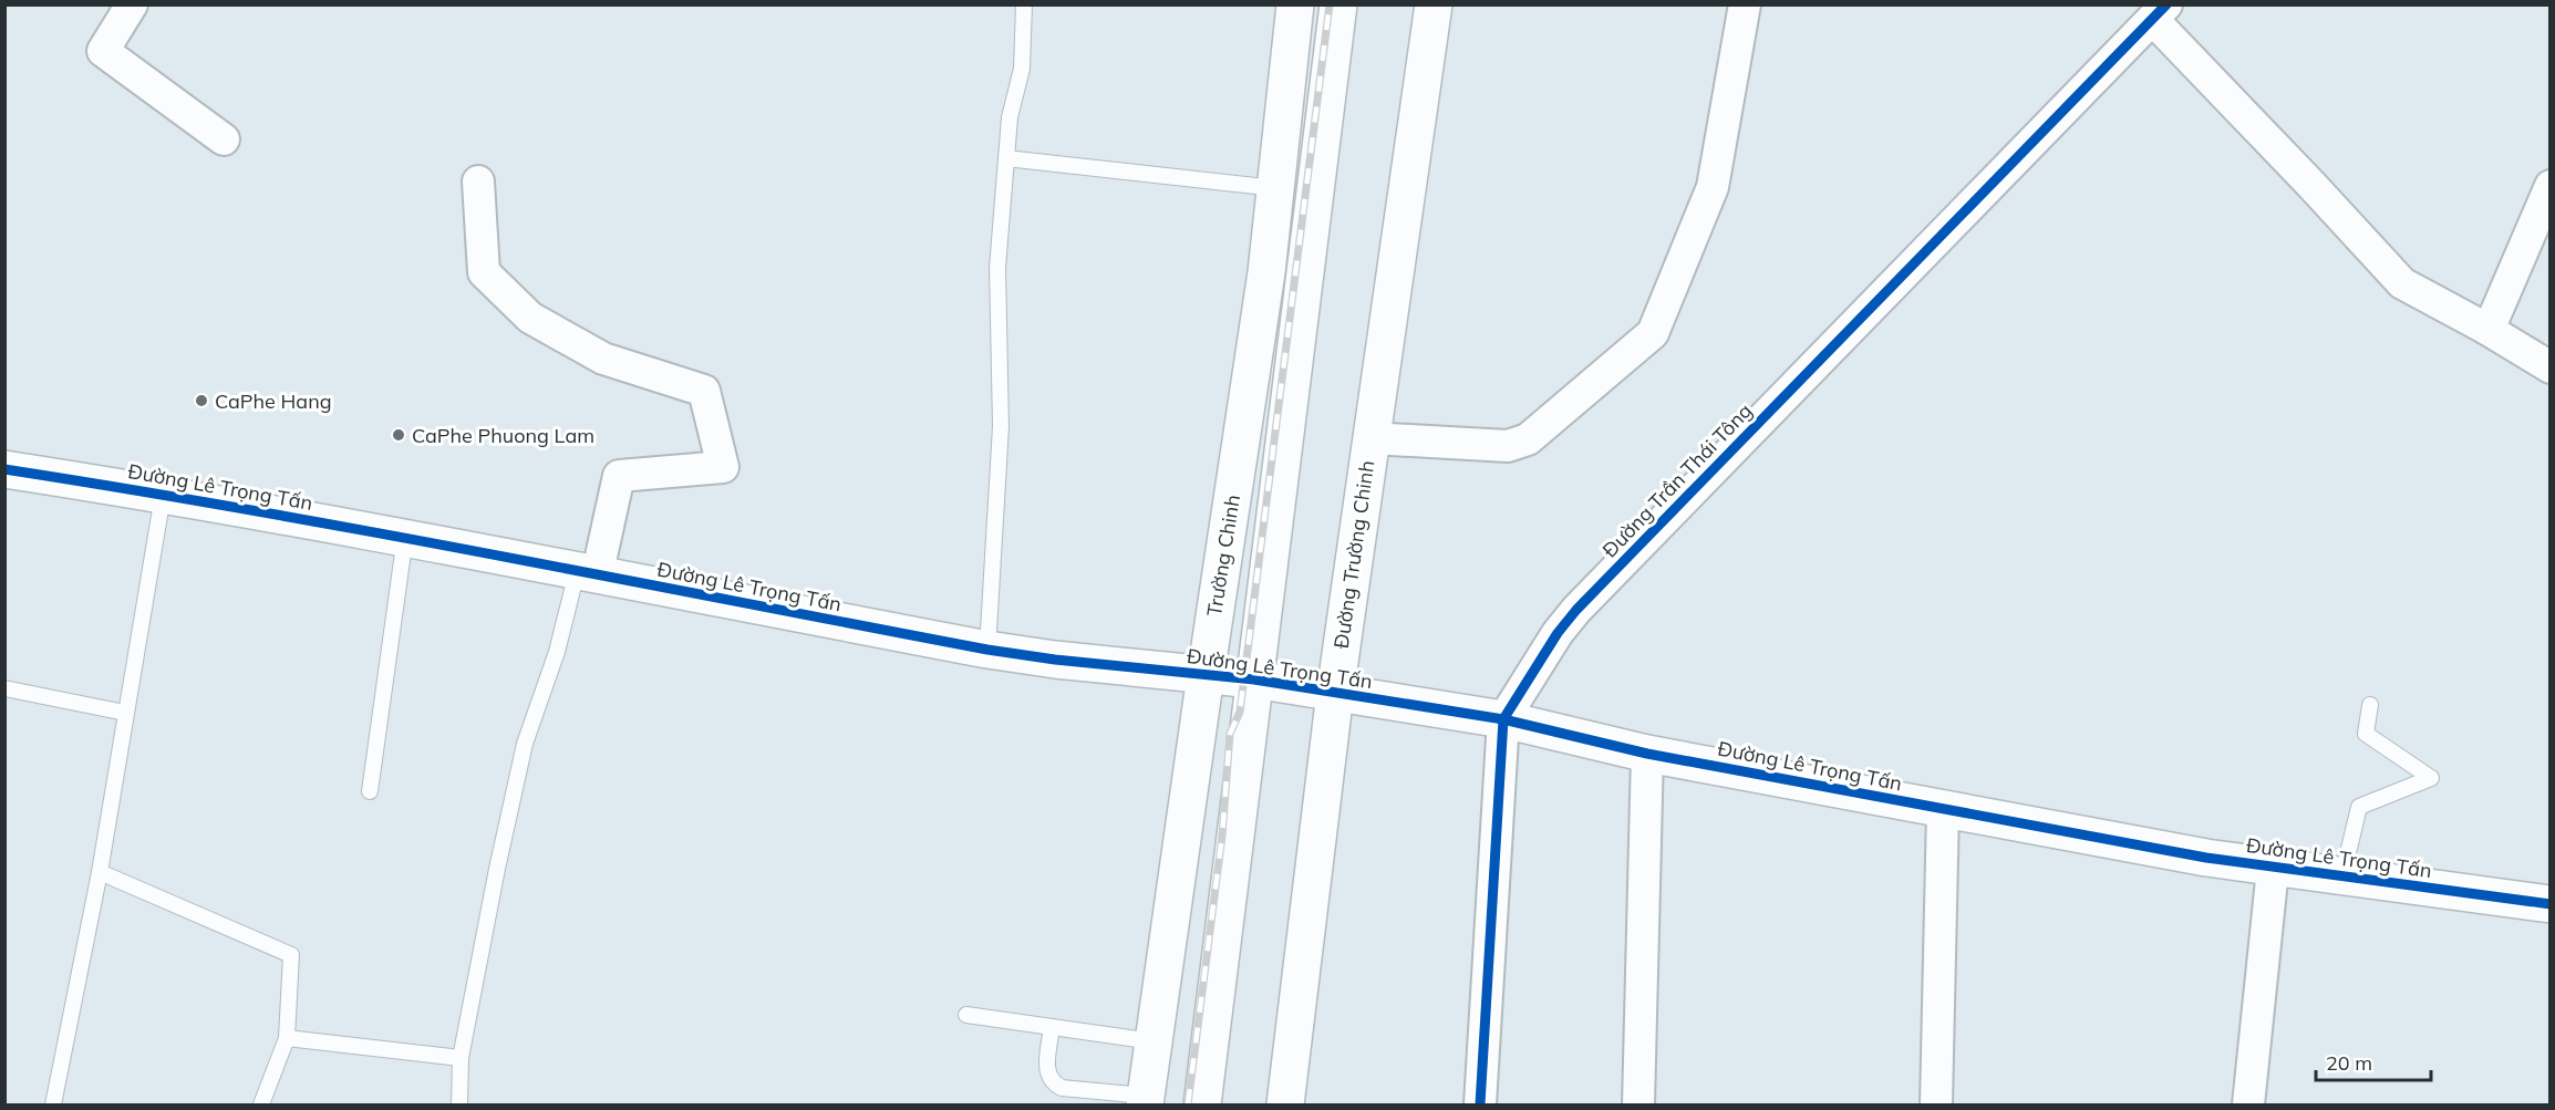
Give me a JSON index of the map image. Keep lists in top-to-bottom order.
{
  "streets": {
    "main road": ["Đường Lê Trọng Tấn", "Đường Trường Chinh", "Trường Chinh"],
    "street": ["Đường Trần Thái Tông"]
  },
  "crossings": [
    ["Đường Trần Thái Tông", "Đường Lê Trọng Tấn"],
    ["Đường Lê Trọng Tấn", "Đường Trường Chinh"],
    ["Đường Lê Trọng Tấn", "Trường Chinh"]
  ],
  "places": ["CaPhe Hang", "CaPhe Phuong Lam"],
  "scale_bar": "20 m"
}
